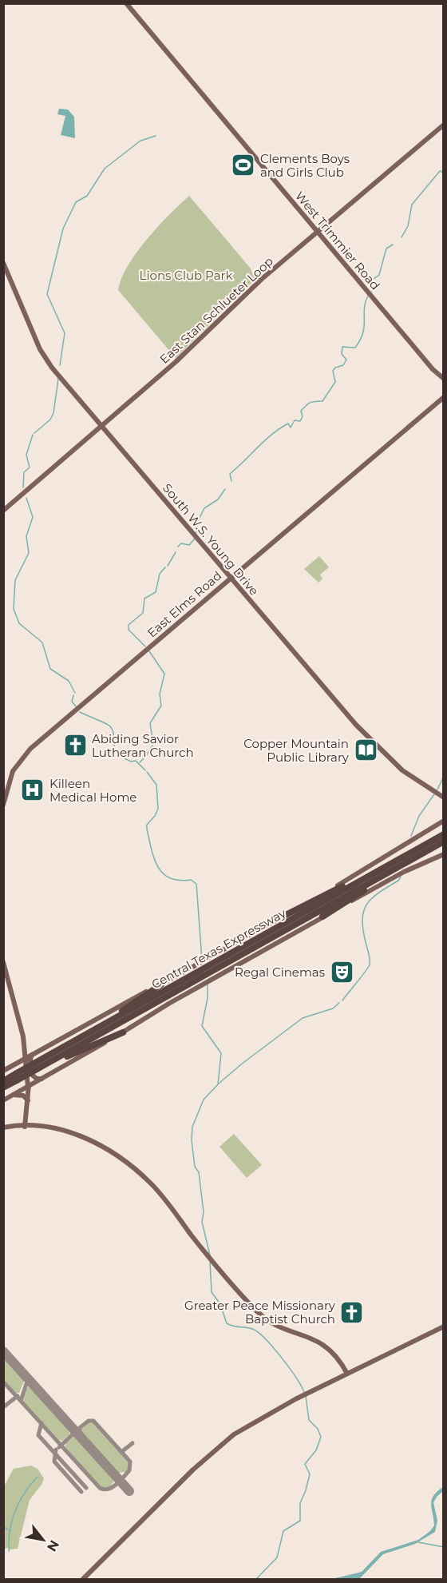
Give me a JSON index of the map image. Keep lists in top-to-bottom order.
{
  "streets": {
    "highway": ["Central Texas Expressway"],
    "main road": [
      "West Trimmier Road",
      "East Stan Schlueter Loop",
      "South W.S. Young Drive",
      "East Elms Road"
    ]
  },
  "crossings": [
    ["West Trimmier Road", "East Stan Schlueter Loop"],
    ["East Stan Schlueter Loop", "South W.S. Young Drive"],
    ["South W.S. Young Drive", "East Elms Road"]
  ],
  "parks": ["Lions Club Park"],
  "places": {
    "sports": ["Clements Boys and Girls Club"],
    "church": ["Abiding Savior Lutheran Church", "Greater Peace Missionary Baptist Church"],
    "library": ["Copper Mountain Public Library"],
    "hospital": ["Killeen Medical Home"],
    "theatre": ["Regal Cinemas"]
  },
  "north": "bottom right"
}
